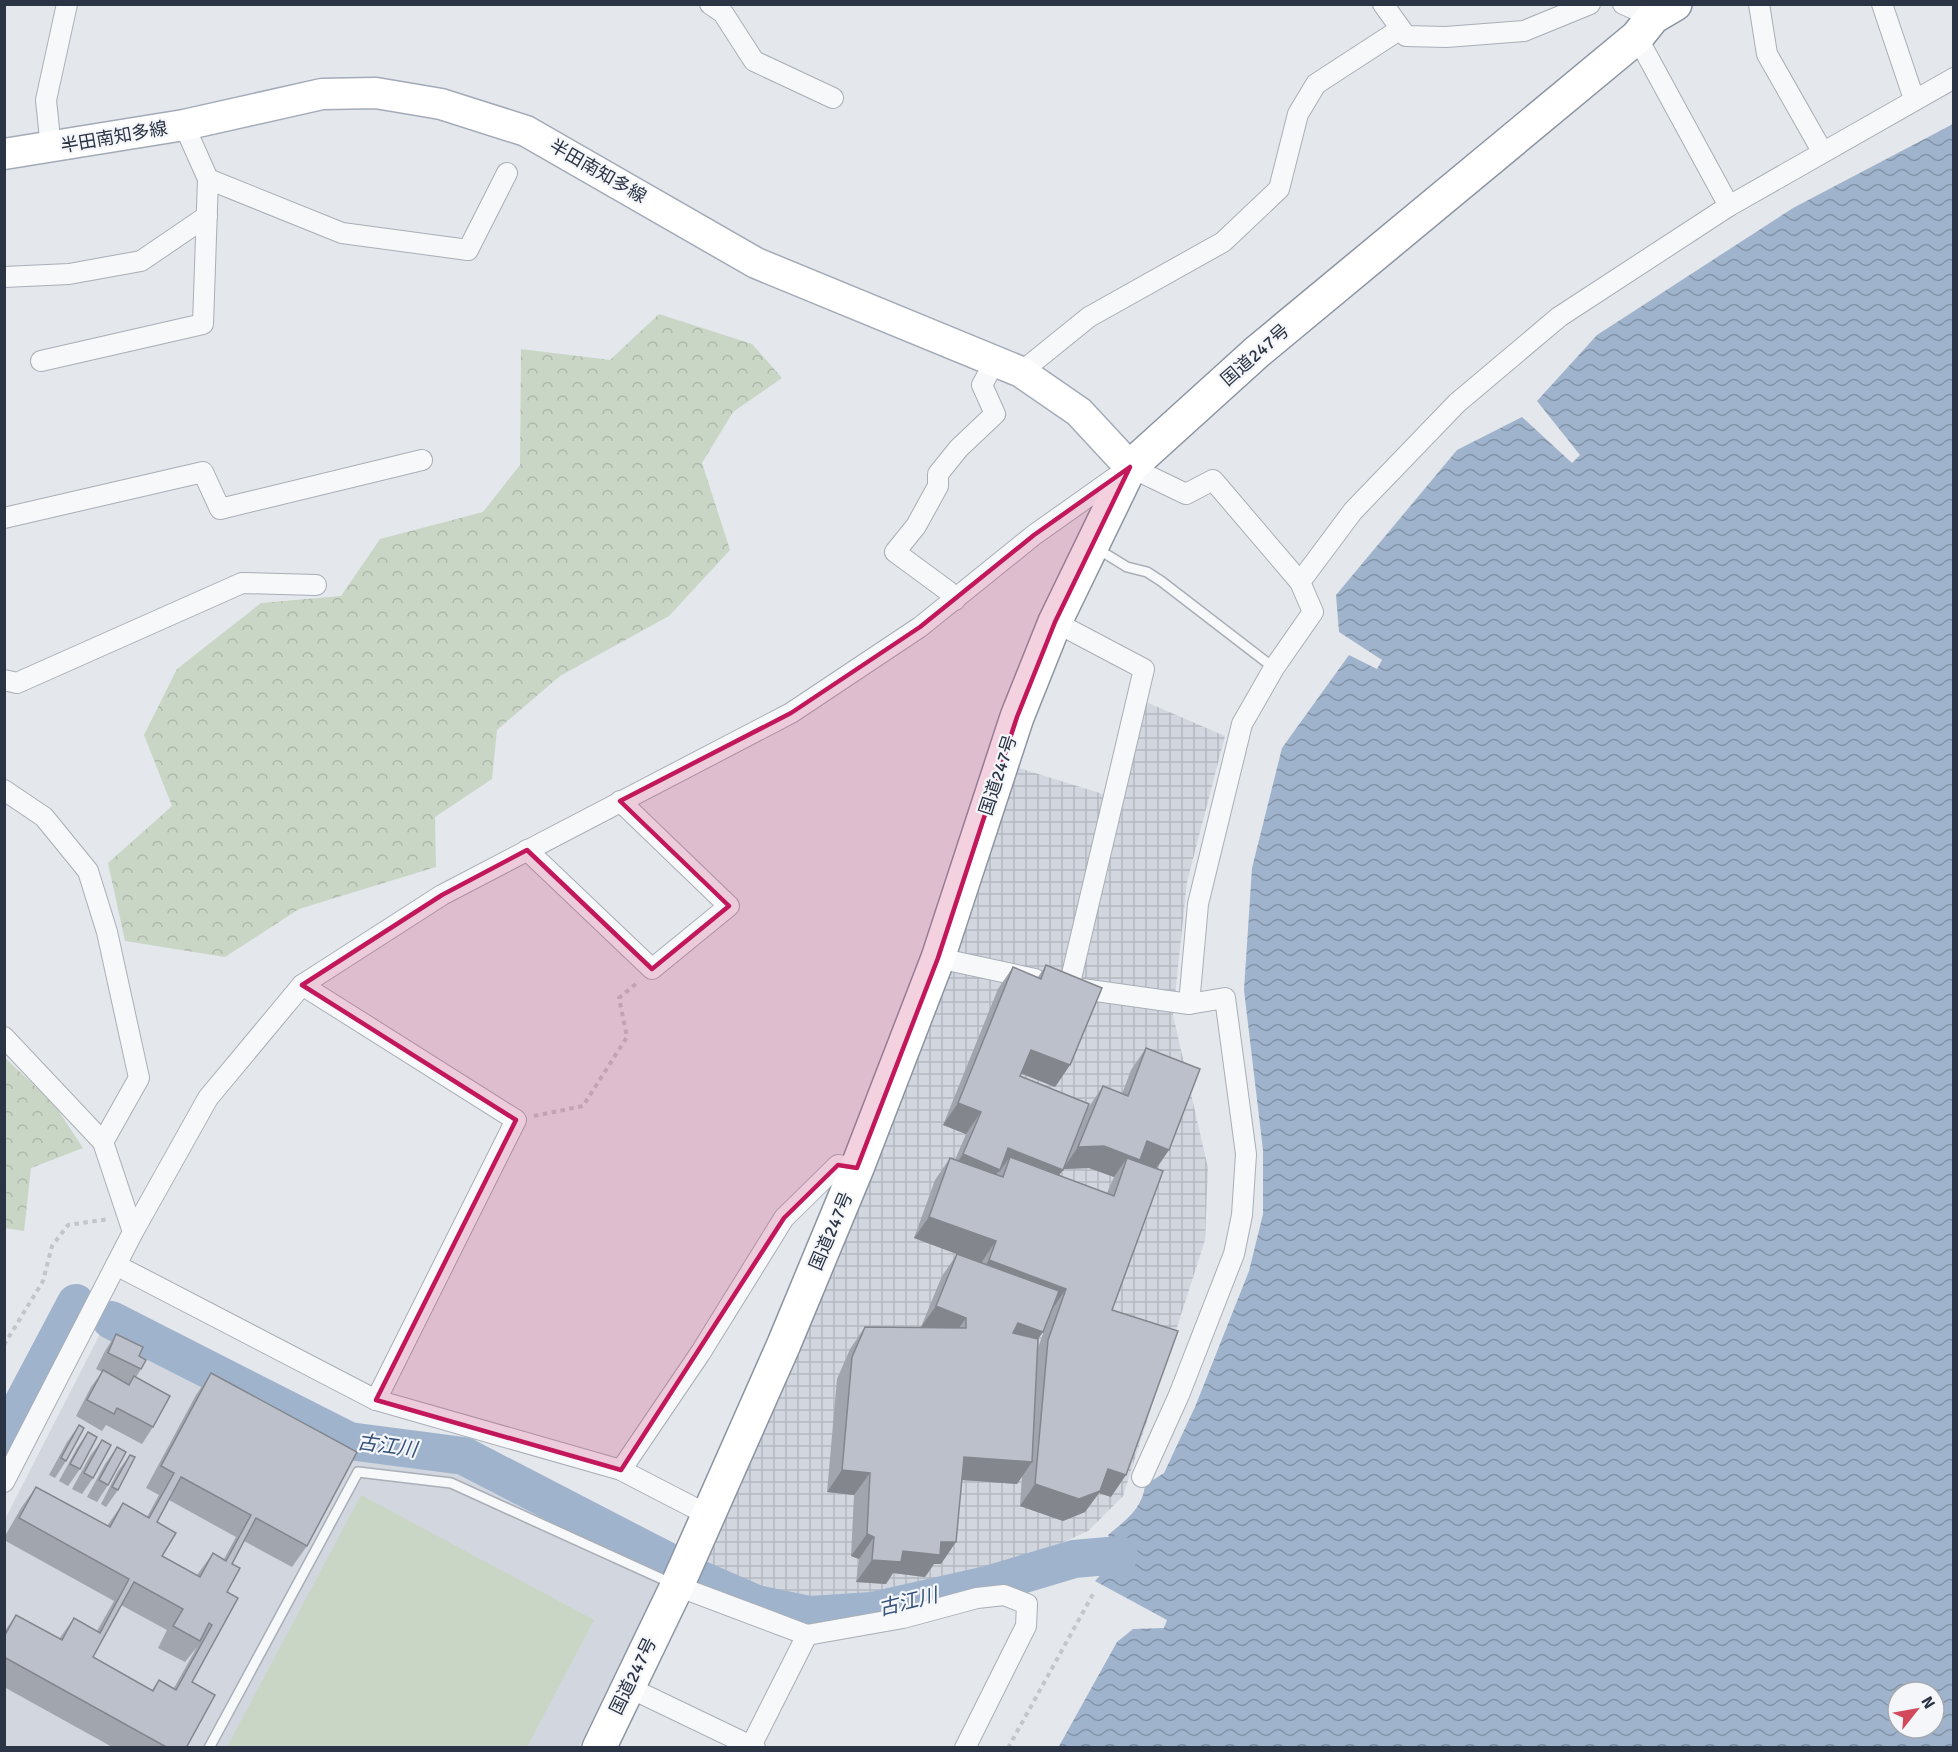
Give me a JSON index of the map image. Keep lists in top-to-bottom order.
{
  "streets": {
    "highway": ["国道247号"],
    "main road": ["半田南知多線"]
  },
  "crossings": [
    ["半田南知多線", "国道247号"]
  ],
  "water": ["古江川"],
  "north": "top right"
}
